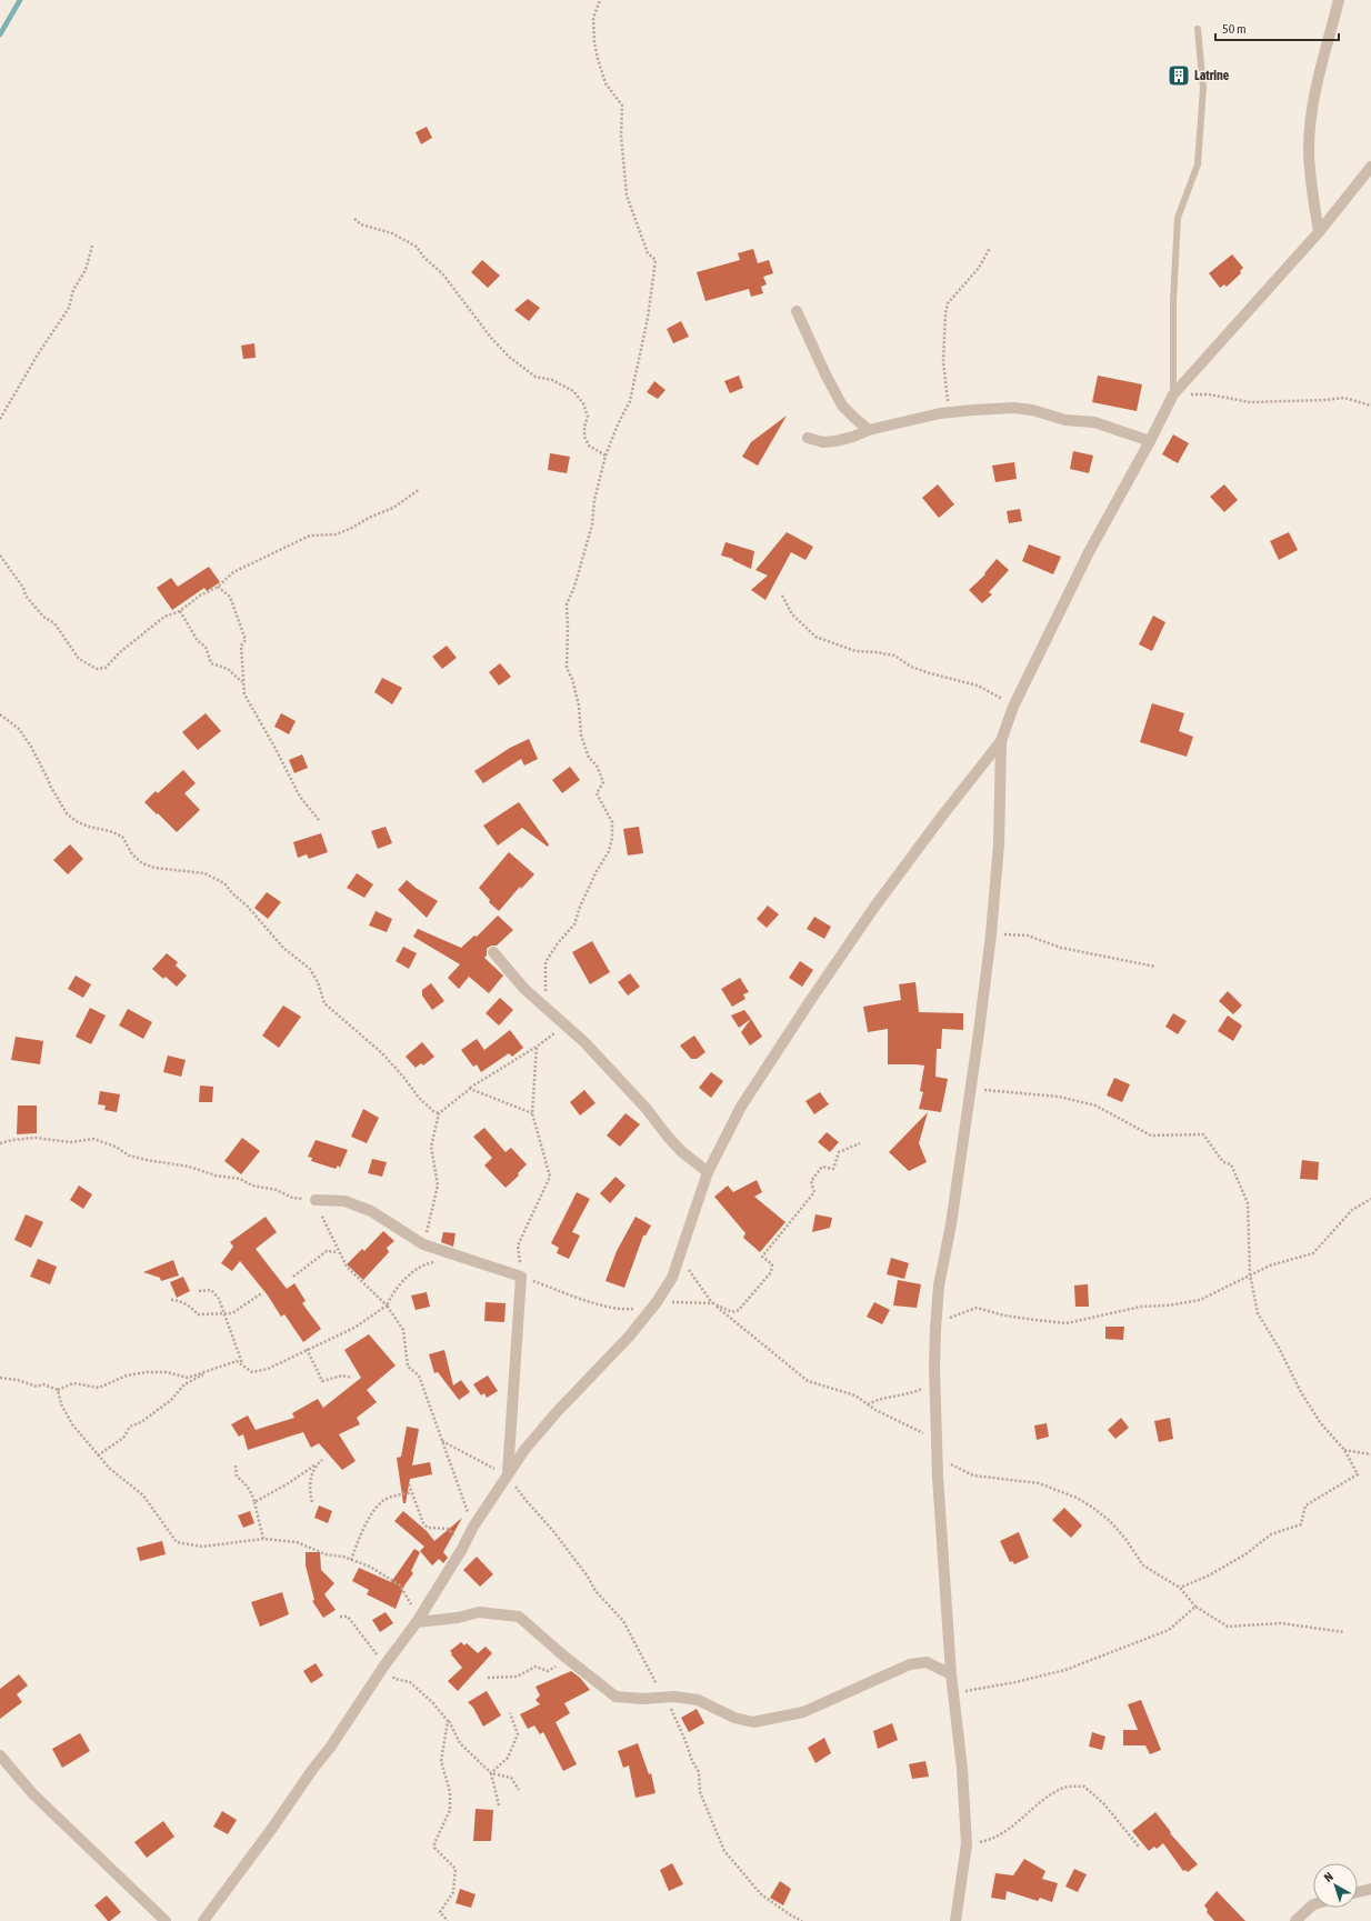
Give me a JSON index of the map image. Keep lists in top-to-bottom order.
{
  "places": {
    "building": ["Latrine"]
  },
  "scale_bar": "50 m",
  "north": "top left"
}
